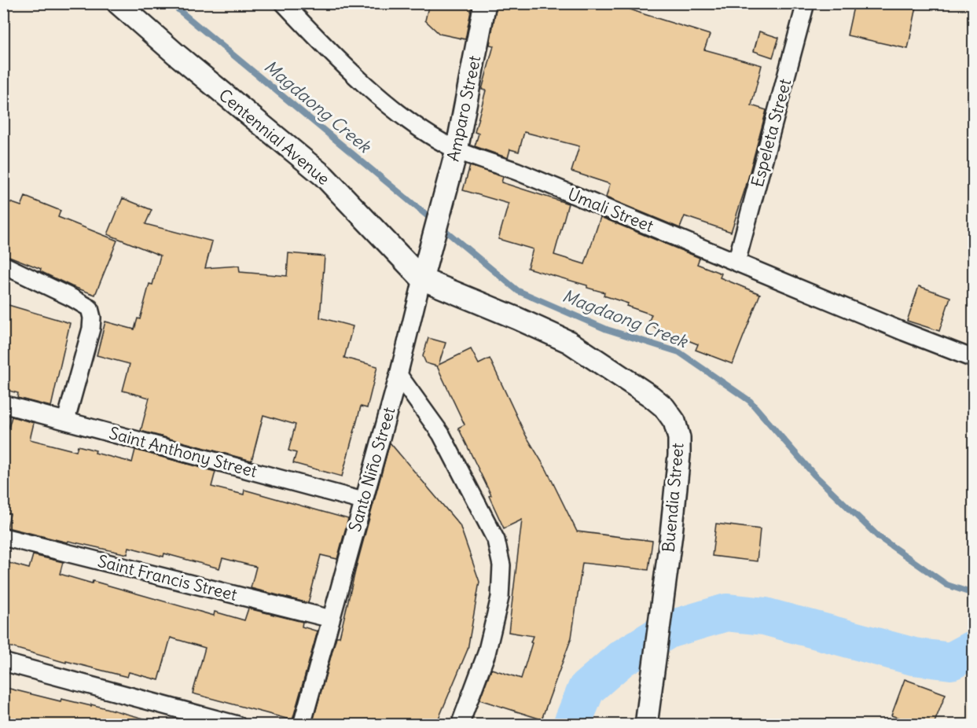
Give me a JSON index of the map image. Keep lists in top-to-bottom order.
{
  "streets": {
    "street": [
      "Amparo Street",
      "Espeleta Street",
      "Centennial Avenue",
      "Umali Street",
      "Saint Anthony Street",
      "Santo Niño Street",
      "Buendia Street",
      "Saint Francis Street"
    ]
  },
  "crossings": [
    ["Amparo Street", "Umali Street"],
    ["Amparo Street", "Santo Niño Street"],
    ["Espeleta Street", "Umali Street"],
    ["Centennial Avenue", "Santo Niño Street"],
    ["Centennial Avenue", "Buendia Street"],
    ["Saint Anthony Street", "Santo Niño Street"],
    ["Santo Niño Street", "Buendia Street"],
    ["Santo Niño Street", "Saint Francis Street"]
  ],
  "water": ["Magdaong Creek"]
}
